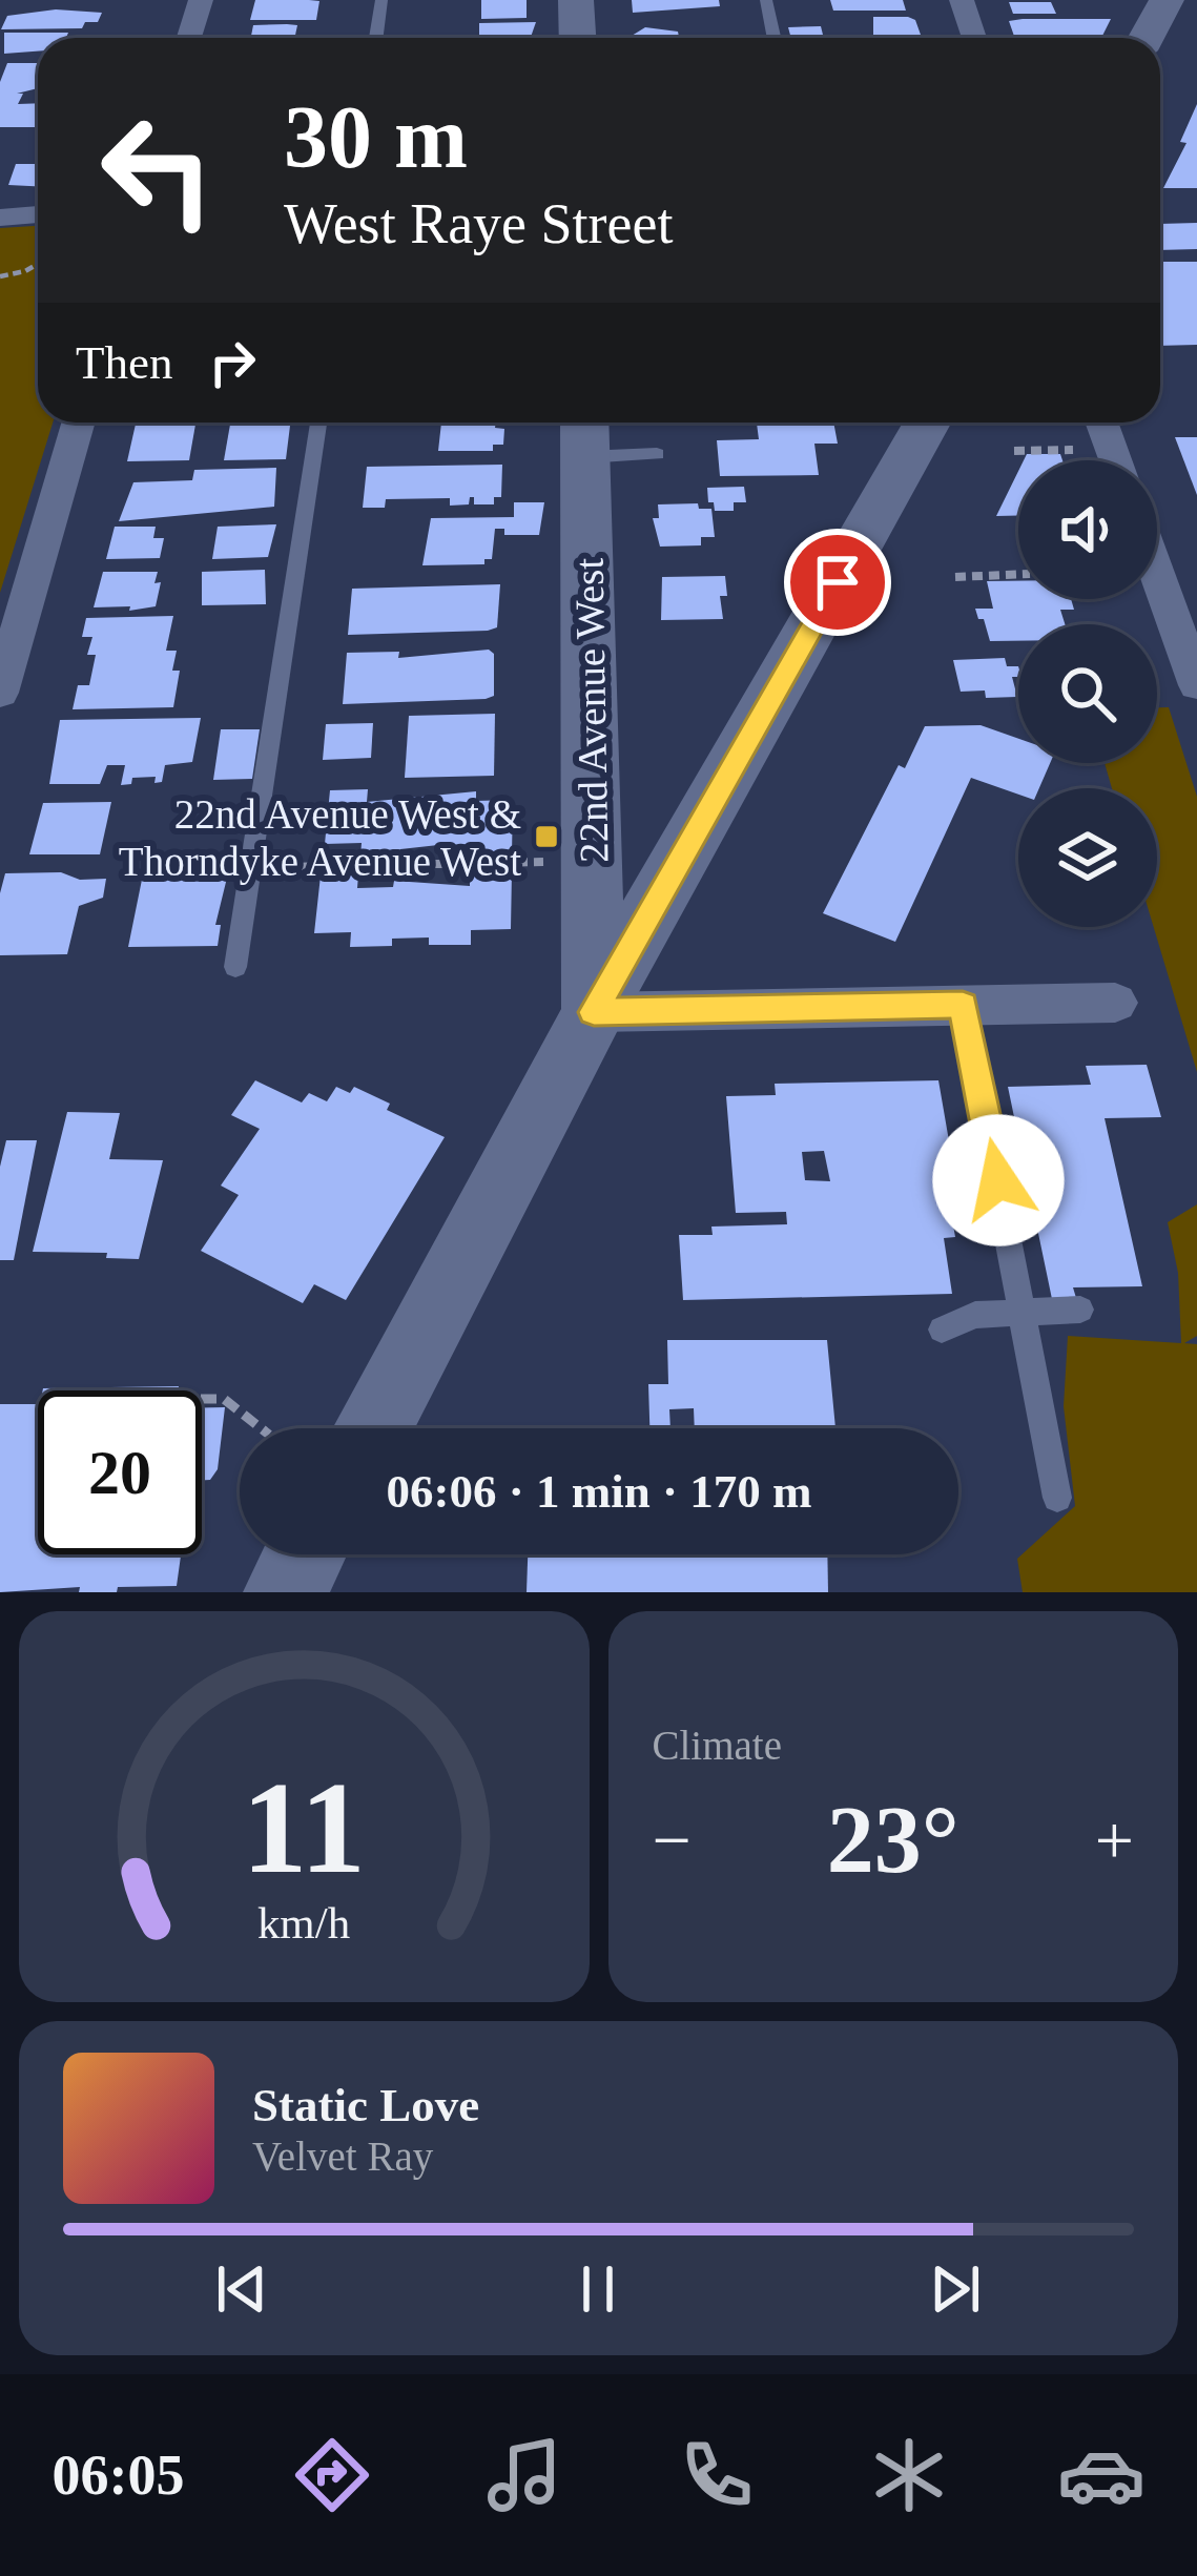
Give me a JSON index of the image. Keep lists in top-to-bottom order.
{
  "streets": {
    "main road": ["22nd Avenue West"]
  },
  "places": {
    "transit": ["22nd Avenue West & Thorndyke Avenue West"]
  },
  "page": {
    "turn": ["30 m", "West Raye Street"],
    "then": "Then",
    "limit": "20",
    "trip": "06:06 · 1 min · 170 m",
    "tile": "Climate",
    "heat": ["−", "23°", "+"],
    "song": ["Static Love", "Velvet Ray"],
    "tabs": "06:05",
    "gauge": ["11", "km/h"]
  }
}
